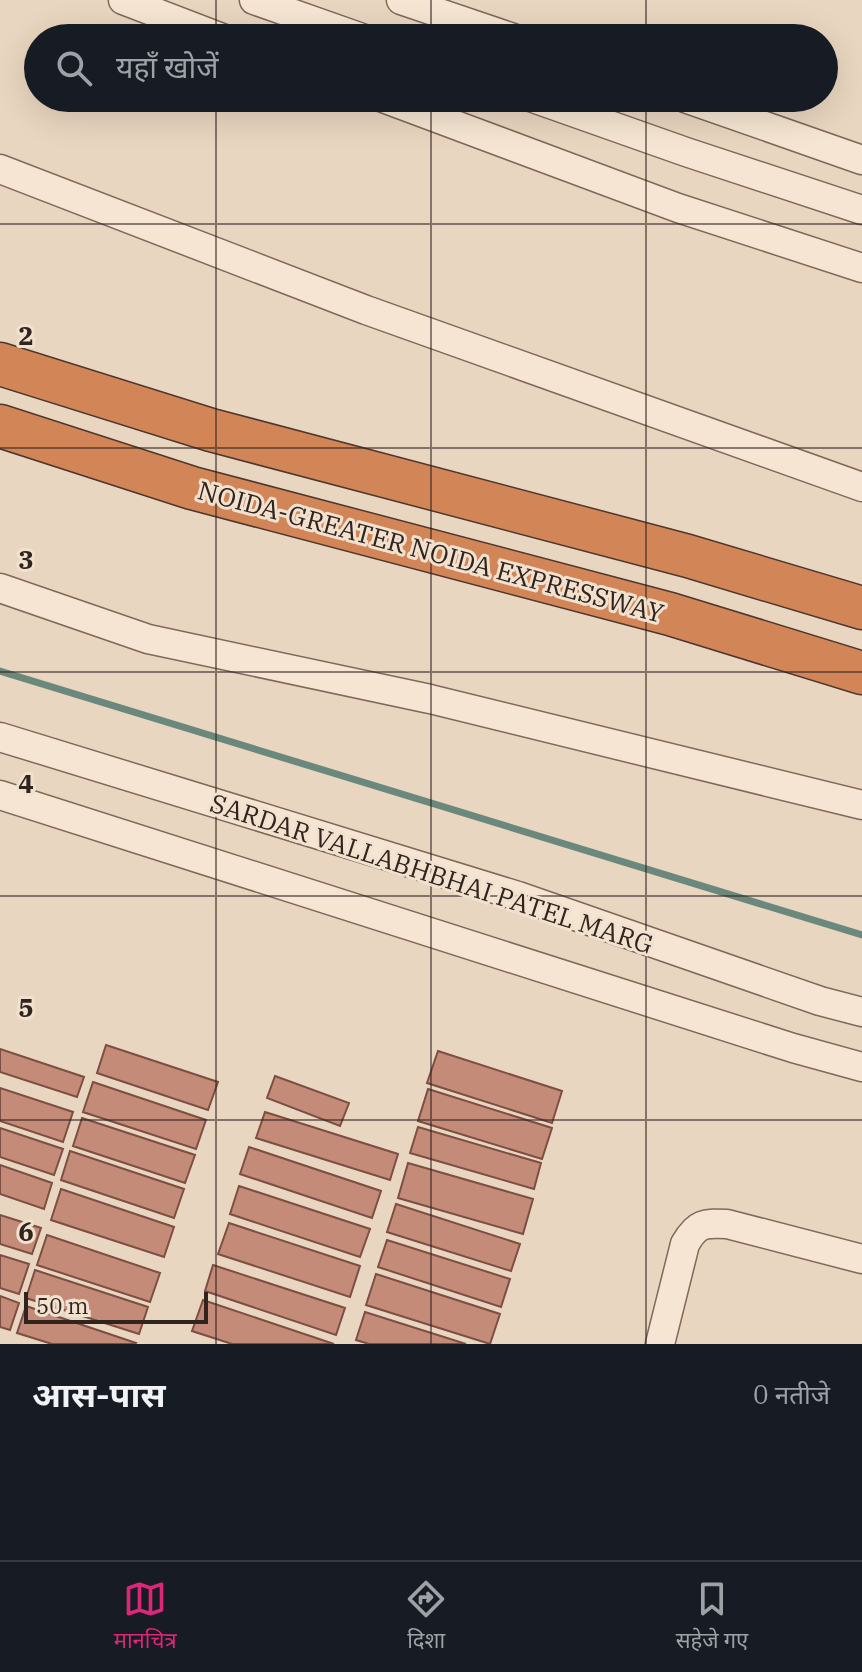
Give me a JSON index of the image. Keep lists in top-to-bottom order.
{
  "streets": {
    "highway": ["NOIDA-GREATER NOIDA EXPRESSWAY"],
    "street": ["SARDAR VALLABHBHAI PATEL MARG"]
  },
  "scale_bar": "50 m",
  "page": {
    "search": "यहाँ खोजें",
    "scale": "50 m",
    "heading": ["आस-पास", "0 नतीजे"],
    "nav": ["मानचित्र", "दिशा", "सहेजे गए"]
  },
  "grid": {
    "rows": [
      "2",
      "3",
      "4",
      "5",
      "6"
    ]
  }
}
